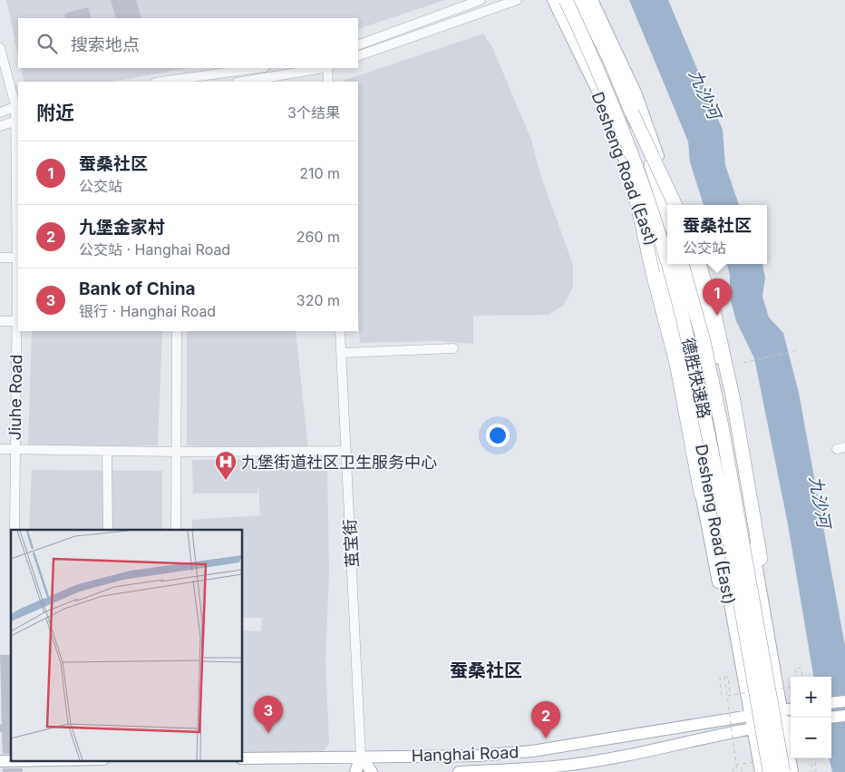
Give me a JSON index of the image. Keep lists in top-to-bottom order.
{
  "streets": {
    "highway": ["德胜快速路"],
    "main road": ["Desheng Road (East)", "Hanghai Road"],
    "street": ["Jiuhe Road", "茧宝街"]
  },
  "crossings": [
    ["Desheng Road (East)", "Hanghai Road"],
    ["茧宝街", "Hanghai Road"]
  ],
  "districts": ["蚕桑社区"],
  "water": ["九沙河"],
  "places": {
    "hospital": ["九堡街道社区卫生服务中心"]
  },
  "page": {
    "search": "搜索地点",
    "heading": ["附近", "3个结果"],
    "list": [
      {
        "mark": "1",
        "name": "蚕桑社区",
        "note": "公交站",
        "value": "210 m"
      },
      {
        "mark": "2",
        "name": "九堡金家村",
        "note": "公交站 · Hanghai Road",
        "value": "260 m"
      },
      {
        "mark": "3",
        "name": "Bank of China",
        "note": "银行 · Hanghai Road",
        "value": "320 m"
      }
    ],
    "popup": ["蚕桑社区", "公交站"],
    "pins": ["1", "3", "2"],
    "map_buttons": ["+", "−"]
  }
}
